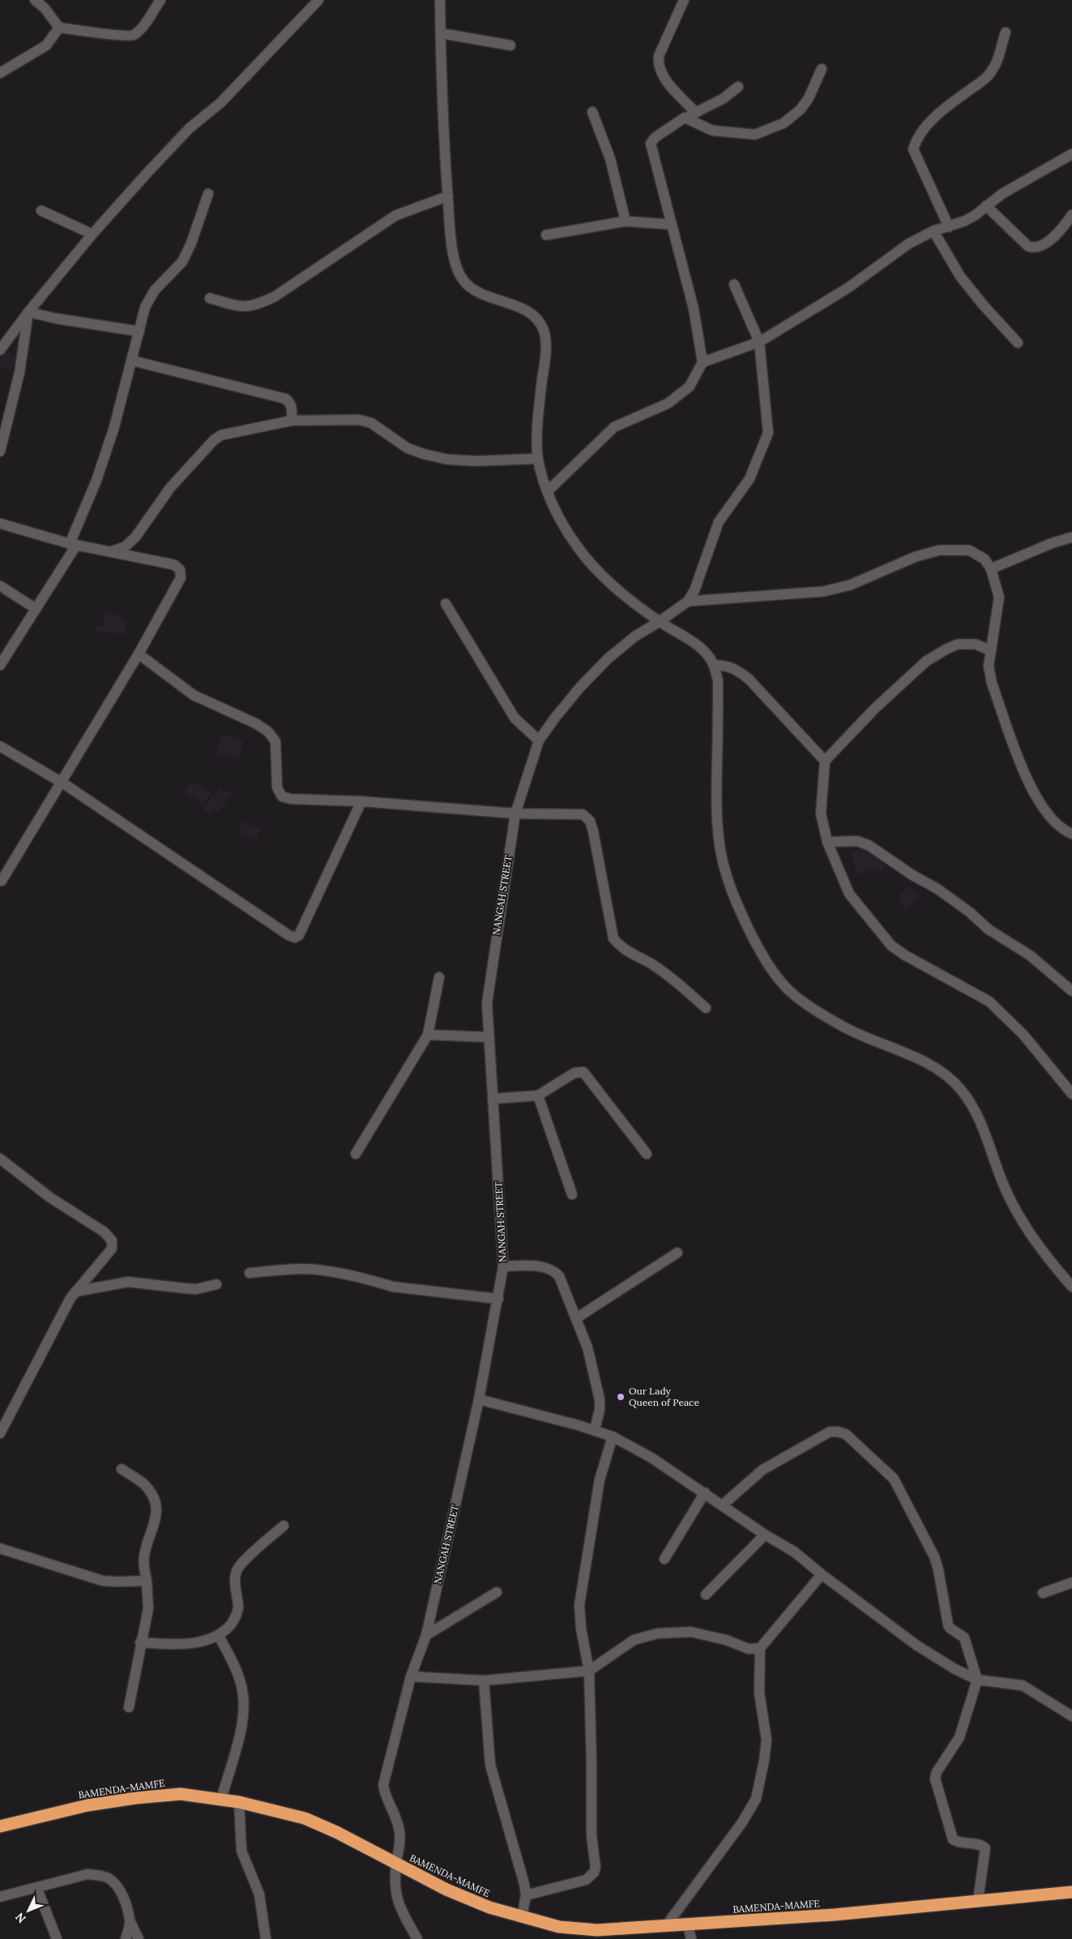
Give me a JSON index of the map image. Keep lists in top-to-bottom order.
{
  "streets": {
    "highway": ["BAMENDA-MAMFE"],
    "street": ["NANGAH STREET"]
  },
  "crossings": [
    ["NANGAH STREET", "BAMENDA-MAMFE"]
  ],
  "places": ["Our Lady Queen of Peace"],
  "north": "bottom left"
}
